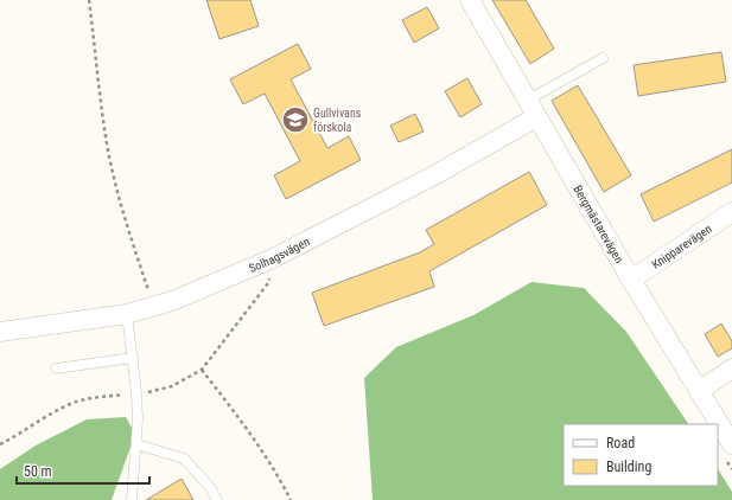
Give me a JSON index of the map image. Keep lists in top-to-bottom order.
{
  "streets": {
    "street": ["Bergmästarevägen", "Knipparevägen", "Solhagsvägen"]
  },
  "crossings": [
    ["Bergmästarevägen", "Knipparevägen"],
    ["Bergmästarevägen", "Solhagsvägen"]
  ],
  "places": {
    "school or university": ["Gullvivans förskola"]
  },
  "legend": ["Road", "Building"],
  "scale_bar": "50 m"
}
